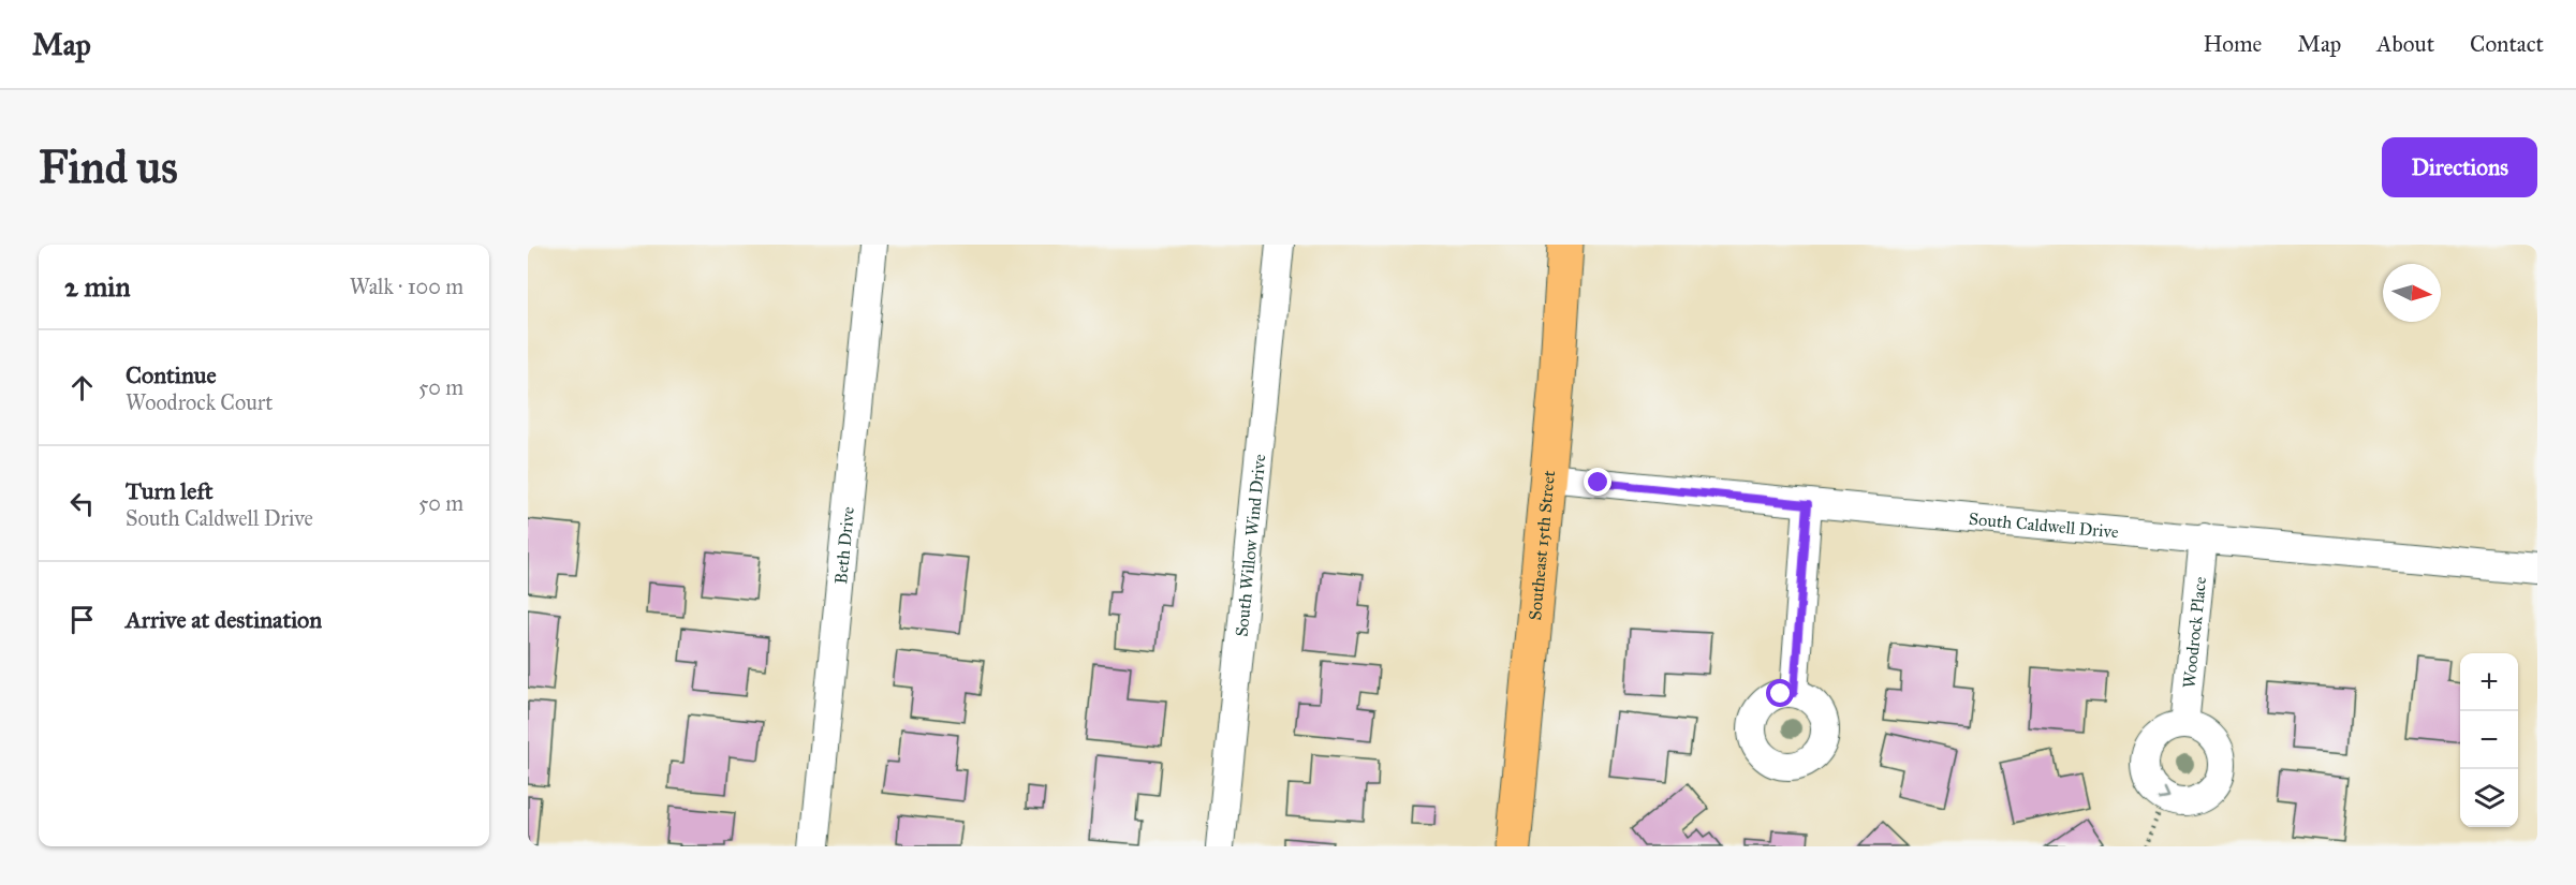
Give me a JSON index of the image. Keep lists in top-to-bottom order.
{
  "streets": {
    "main road": ["Southeast 15th Street"],
    "street": [
      "South Caldwell Drive",
      "Beth Drive",
      "South Willow Wind Drive",
      "Woodrock Place"
    ]
  },
  "crossings": [
    ["South Caldwell Drive", "Southeast 15th Street"],
    ["South Caldwell Drive", "Woodrock Place"]
  ],
  "north": "right",
  "page": {
    "header": "Map",
    "nav": [
      "Home",
      "Map",
      "About",
      "Contact"
    ],
    "buttons": "Directions",
    "title": "Find us",
    "heading": ["2 min", "Walk · 100 m"],
    "list": [
      ["Continue", "Woodrock Court", "50 m"],
      ["Turn left", "South Caldwell Drive", "50 m"],
      "Arrive at destination"
    ],
    "map_buttons": ["+", "−"]
  }
}
